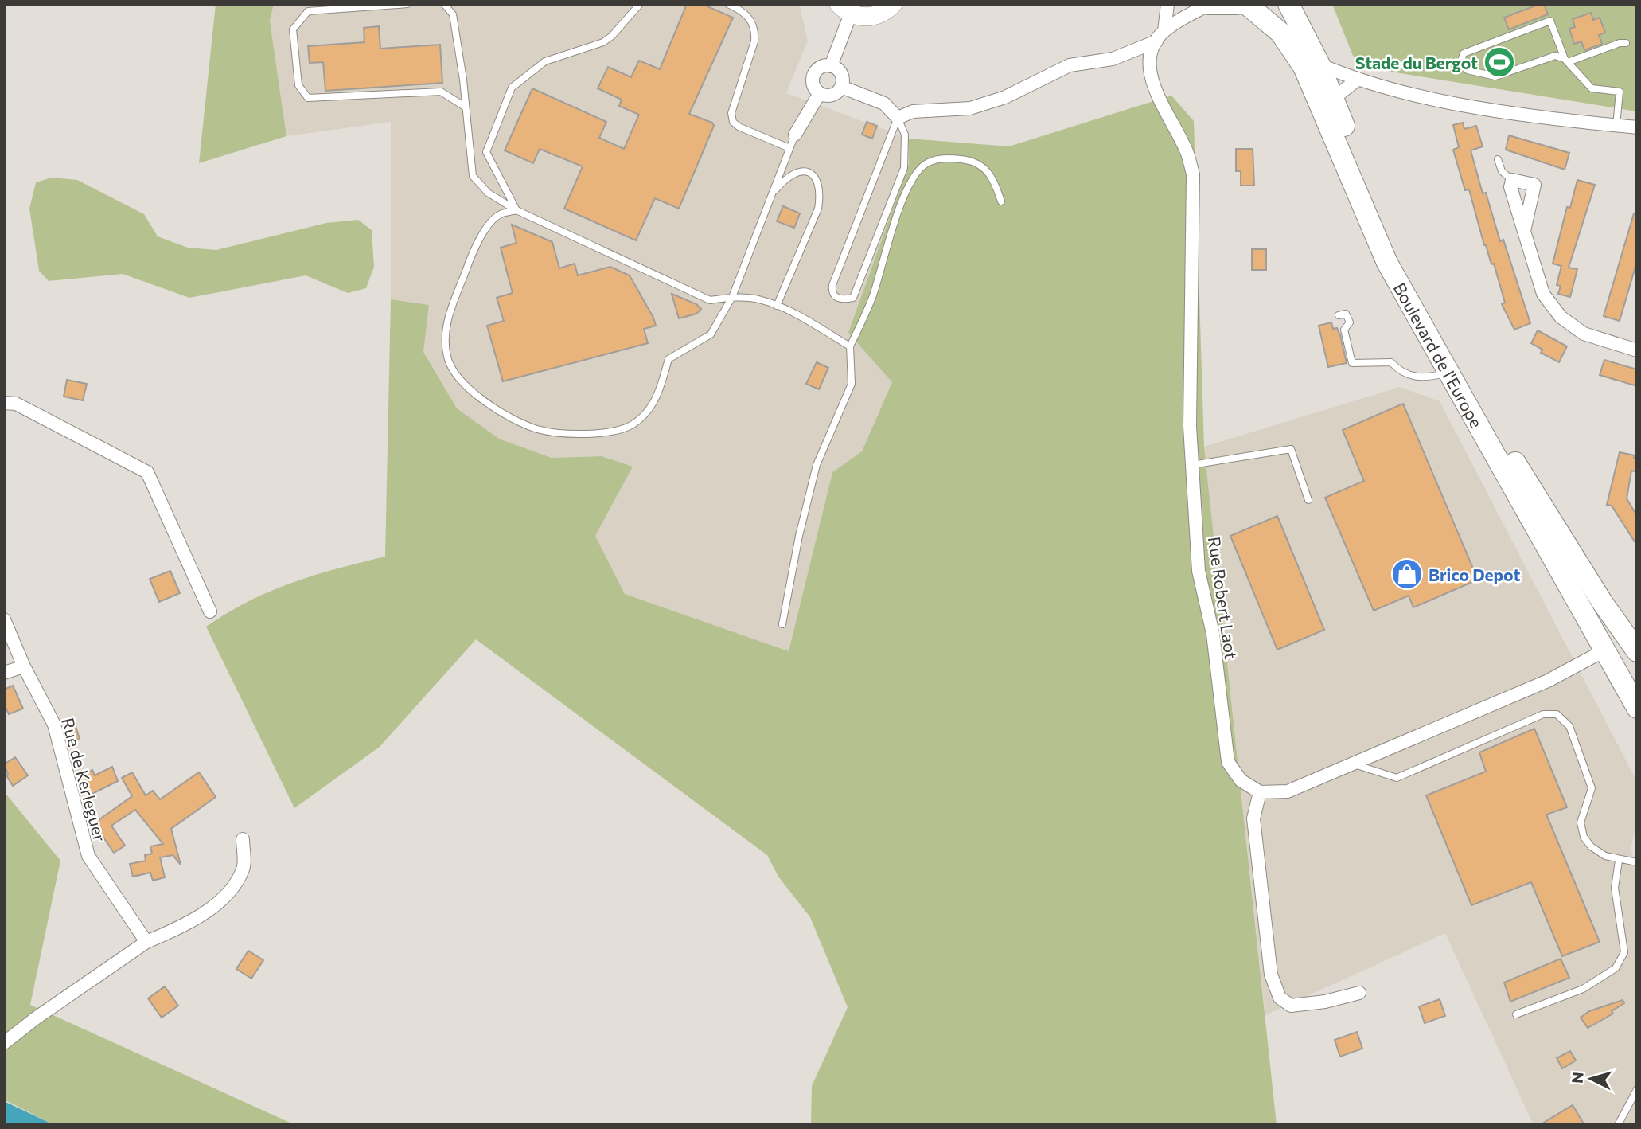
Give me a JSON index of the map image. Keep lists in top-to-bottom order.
{
  "streets": {
    "main road": ["Boulevard de l'Europe"],
    "street": ["Rue Robert Laot", "Rue de Kerleguer"]
  },
  "places": {
    "sports": ["Stade du Bergot"],
    "shop": ["Brico Depot"]
  },
  "north": "left"
}
